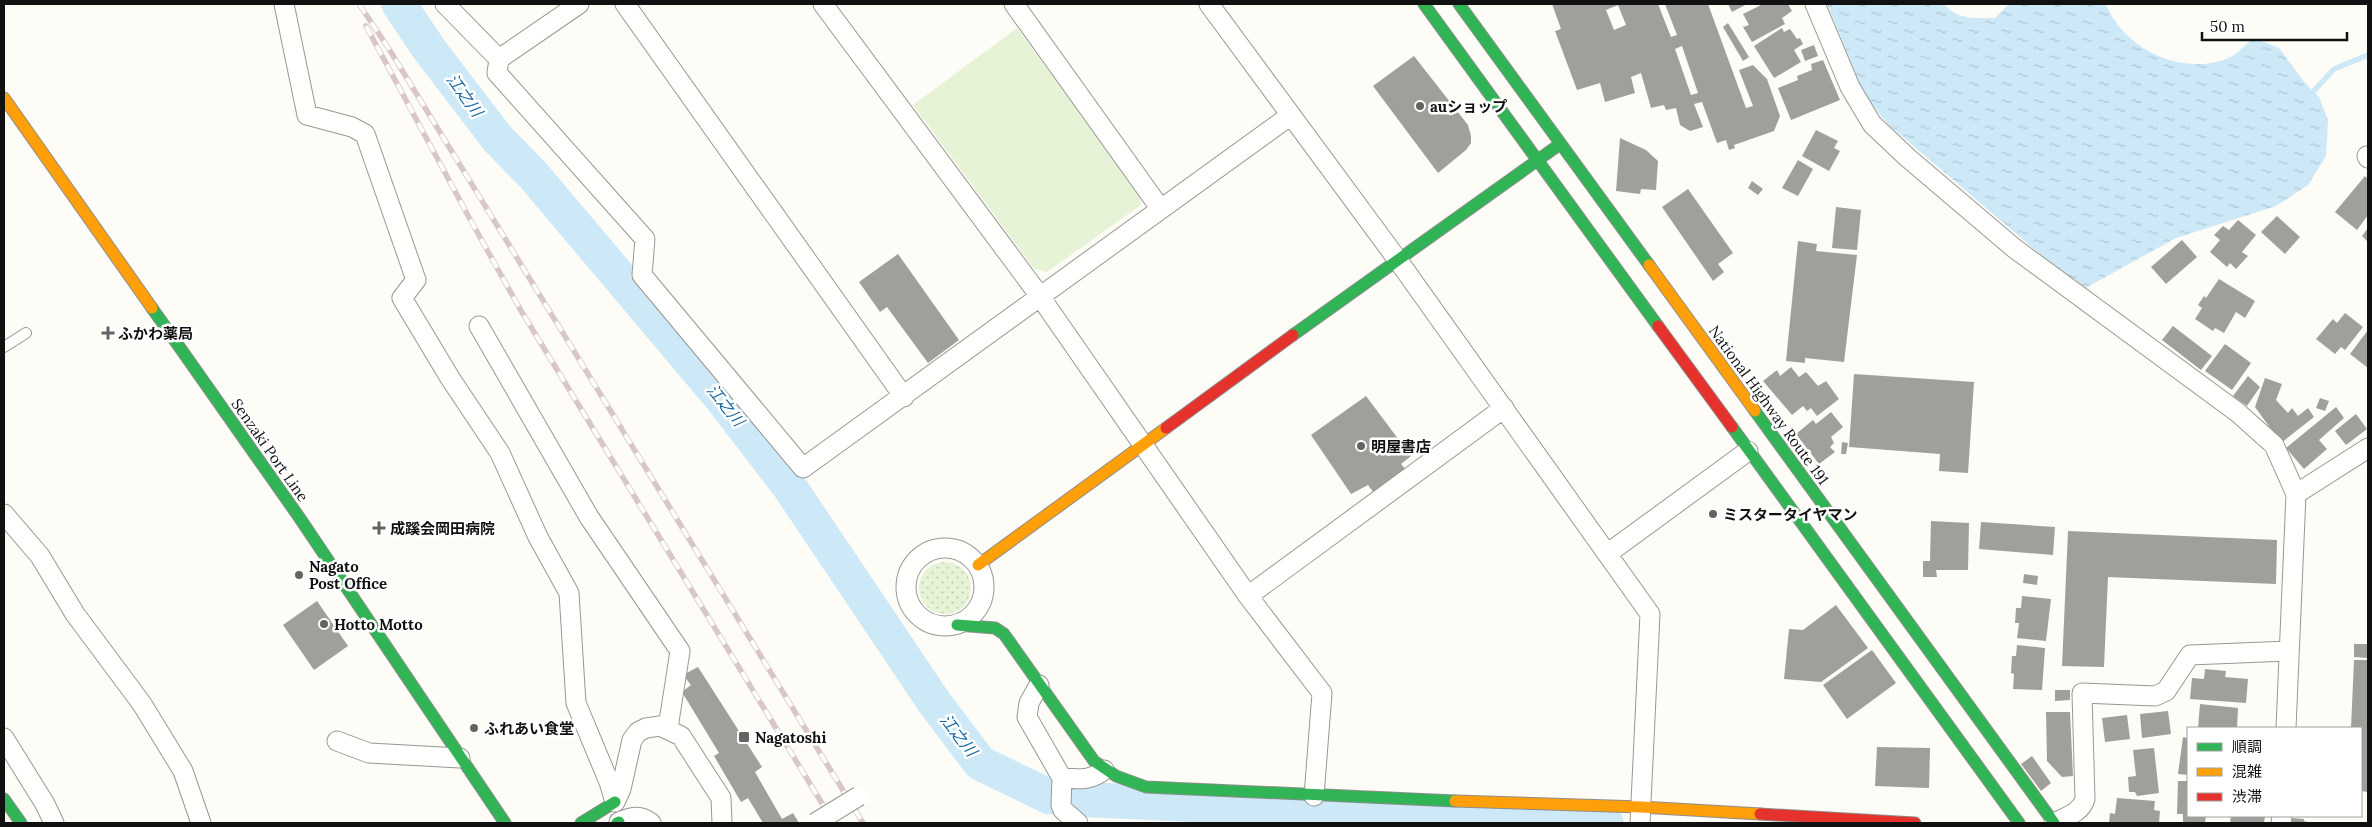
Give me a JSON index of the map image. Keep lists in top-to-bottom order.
{
  "streets": {
    "main road": ["National Highway Route 191", "Senzaki Port Line"]
  },
  "water": ["江之川"],
  "places": {
    "other": [
      "auショップ",
      "明屋書店",
      "ミスタータイヤマン",
      "Nagato Post Office",
      "Hotto Motto",
      "ふれあい食堂"
    ],
    "health": ["ふかわ薬局", "成蹊会岡田病院"],
    "transit": ["Nagatoshi"]
  },
  "legend": ["順調", "混雑", "渋滞"],
  "scale_bar": "50 m"
}
